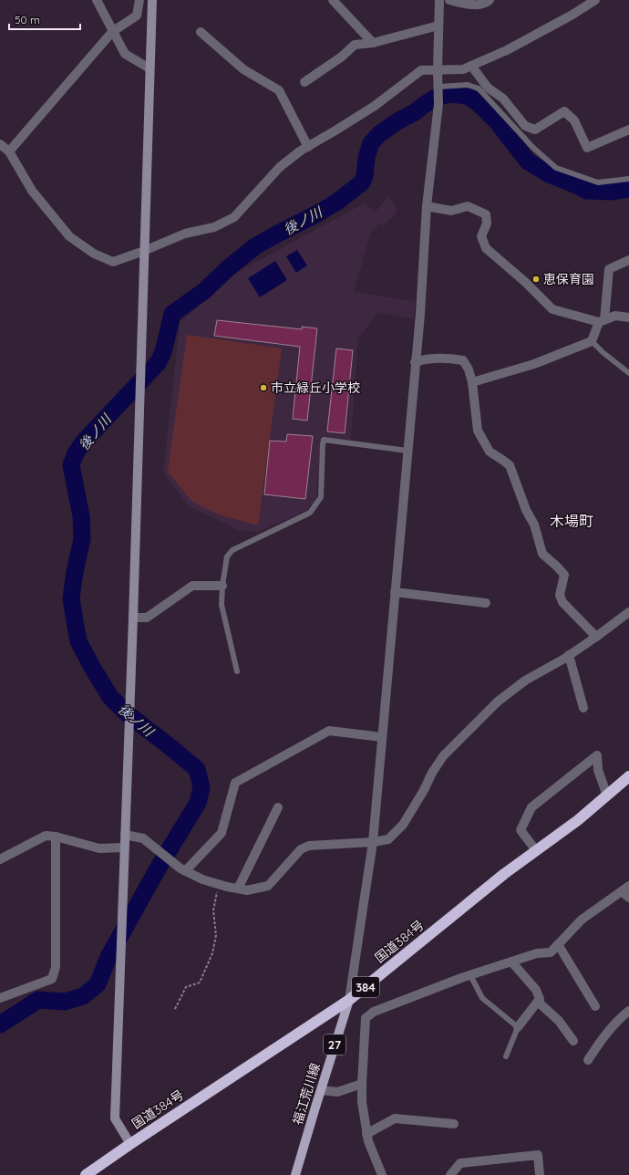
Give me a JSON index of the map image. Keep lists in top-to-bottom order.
{
  "streets": {
    "highway": ["国道384号", "384"],
    "main road": ["27", "福江荒川線"]
  },
  "crossings": [
    ["国道384号", "福江荒川線"]
  ],
  "districts": ["木場町"],
  "water": ["後ノ川"],
  "places": ["恵保育園", "市立緑丘小学校"],
  "scale_bar": "50 m"
}
